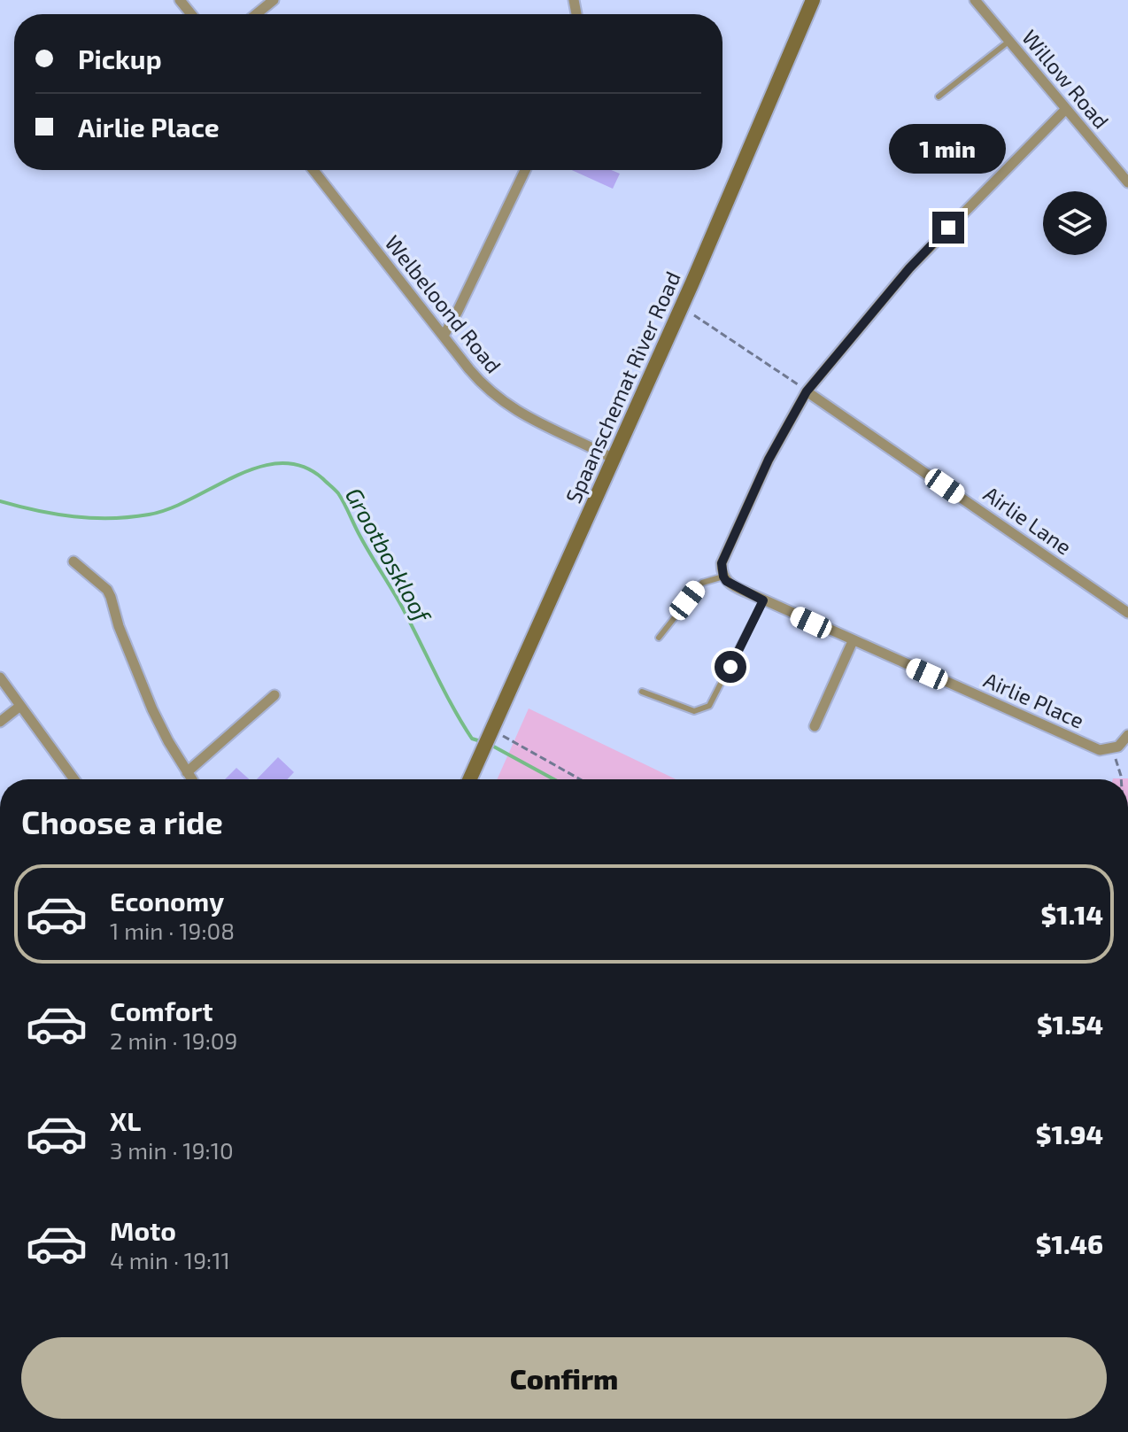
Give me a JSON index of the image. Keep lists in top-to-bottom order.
{
  "streets": {
    "main road": ["Spaanschemat River Road"],
    "street": [
      "Willow Road",
      "Welbeloond Road",
      "Airlie Lane",
      "Airlie Place"
    ]
  },
  "crossings": [
    ["Welbeloond Road", "Spaanschemat River Road"]
  ],
  "water": ["Grootboskloof"],
  "page": {
    "banner": ["Pickup", "Airlie Place"],
    "bubble": "1 min",
    "heading": "Choose a ride",
    "list": [
      {
        "name": "Economy",
        "note": "1 min · 19:08",
        "value": "$1.14"
      },
      {
        "name": "Comfort",
        "note": "2 min · 19:09",
        "value": "$1.54"
      },
      {
        "name": "XL",
        "note": "3 min · 19:10",
        "value": "$1.94"
      },
      {
        "name": "Moto",
        "note": "4 min · 19:11",
        "value": "$1.46"
      }
    ],
    "buttons": "Confirm"
  }
}
